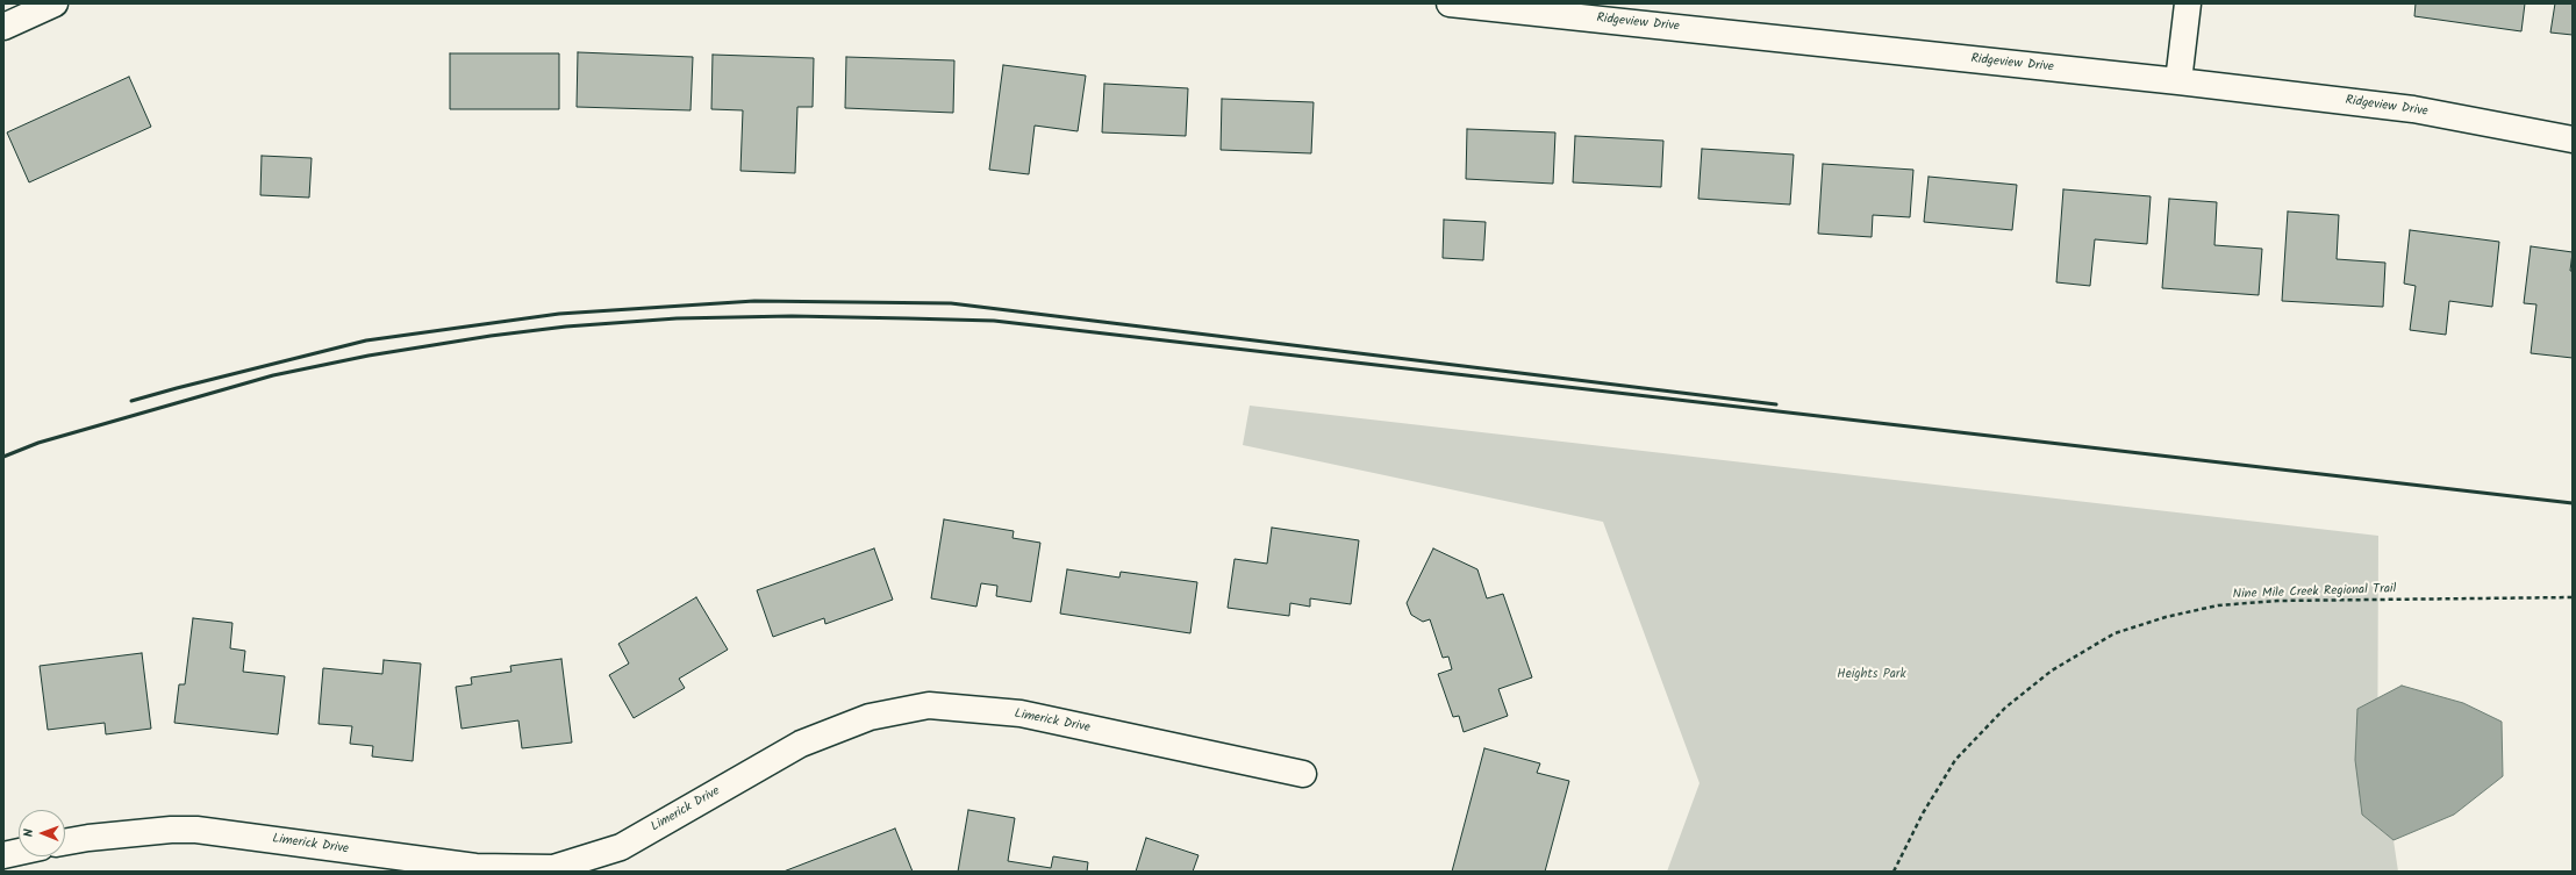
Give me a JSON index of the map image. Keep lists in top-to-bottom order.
{
  "streets": {
    "street": ["Ridgeview Drive", "Limerick Drive"],
    "path": ["Nine Mile Creek Regional Trail"]
  },
  "parks": ["Heights Park"],
  "north": "left"
}
